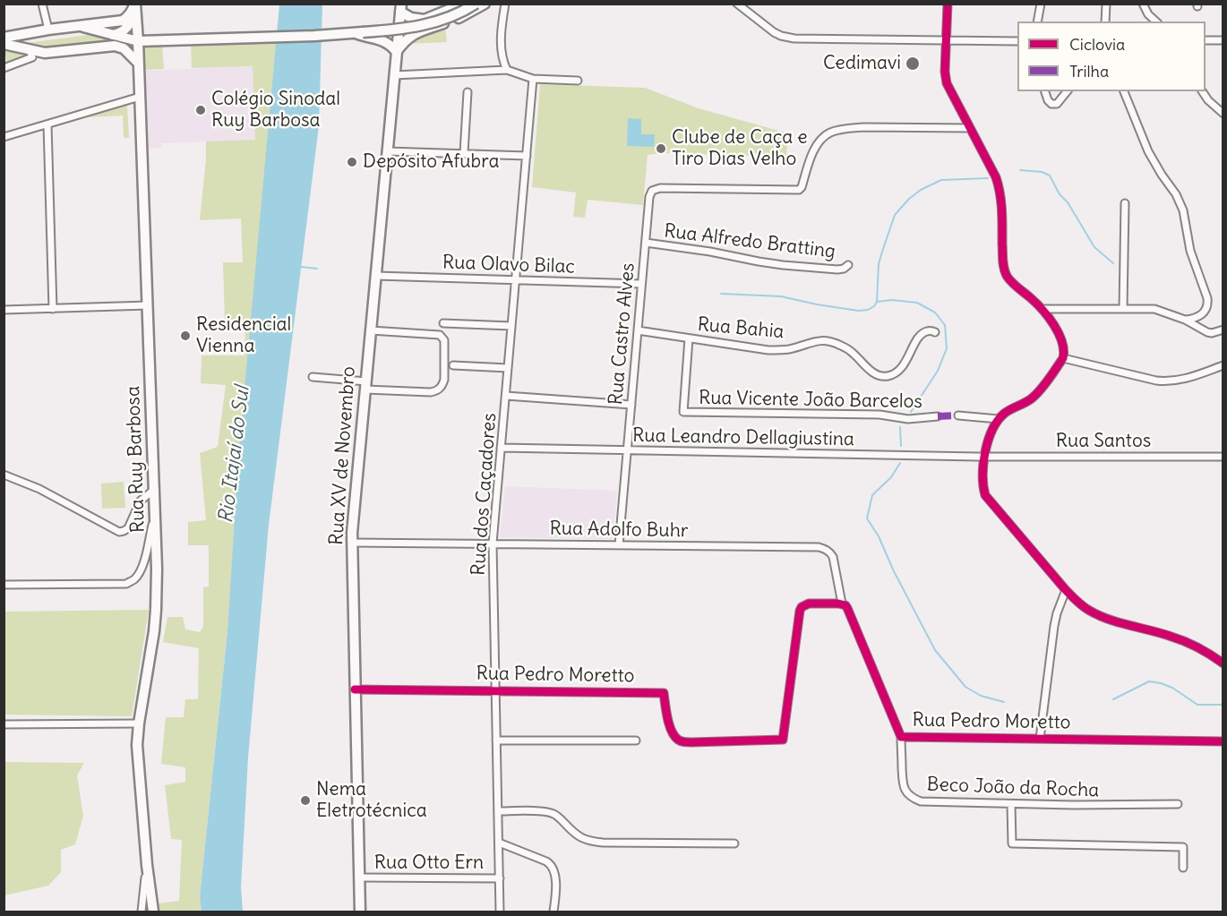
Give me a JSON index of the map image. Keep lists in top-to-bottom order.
{
  "streets": {
    "main road": ["Rua XV de Novembro", "Rua Ruy Barbosa"],
    "street": [
      "Rua Alfredo Bratting",
      "Rua Olavo Bilac",
      "Rua Bahia",
      "Rua Castro Alves",
      "Rua Vicente João Barcelos",
      "Rua Leandro Dellagiustina",
      "Rua Santos",
      "Rua dos Caçadores",
      "Rua Adolfo Buhr",
      "Rua Pedro Moretto",
      "Beco João da Rocha",
      "Rua Otto Ern"
    ]
  },
  "crossings": [
    ["Rua Alfredo Bratting", "Rua Castro Alves"],
    ["Rua Olavo Bilac", "Rua Castro Alves"],
    ["Rua Olavo Bilac", "Rua XV de Novembro"],
    ["Rua Olavo Bilac", "Rua dos Caçadores"],
    ["Rua Bahia", "Rua Castro Alves"],
    ["Rua Bahia", "Rua Vicente João Barcelos"],
    ["Rua Castro Alves", "Rua Leandro Dellagiustina"],
    ["Rua Castro Alves", "Rua Adolfo Buhr"],
    ["Rua Leandro Dellagiustina", "Rua Santos"],
    ["Rua Leandro Dellagiustina", "Rua dos Caçadores"],
    ["Rua XV de Novembro", "Rua Adolfo Buhr"],
    ["Rua XV de Novembro", "Rua Pedro Moretto"],
    ["Rua XV de Novembro", "Rua Otto Ern"],
    ["Rua dos Caçadores", "Rua Adolfo Buhr"],
    ["Rua dos Caçadores", "Rua Pedro Moretto"],
    ["Rua dos Caçadores", "Rua Otto Ern"],
    ["Rua Adolfo Buhr", "Rua Pedro Moretto"],
    ["Rua Pedro Moretto", "Beco João da Rocha"]
  ],
  "water": ["Rio Itajaí do Sul"],
  "places": [
    "Cedimavi",
    "Colégio Sinodal Ruy Barbosa",
    "Clube de Caça e Tiro Dias Velho",
    "Depósito Afubra",
    "Residencial Vienna",
    "Nema Eletrotécnica"
  ],
  "legend": ["Ciclovia", "Trilha"]
}
